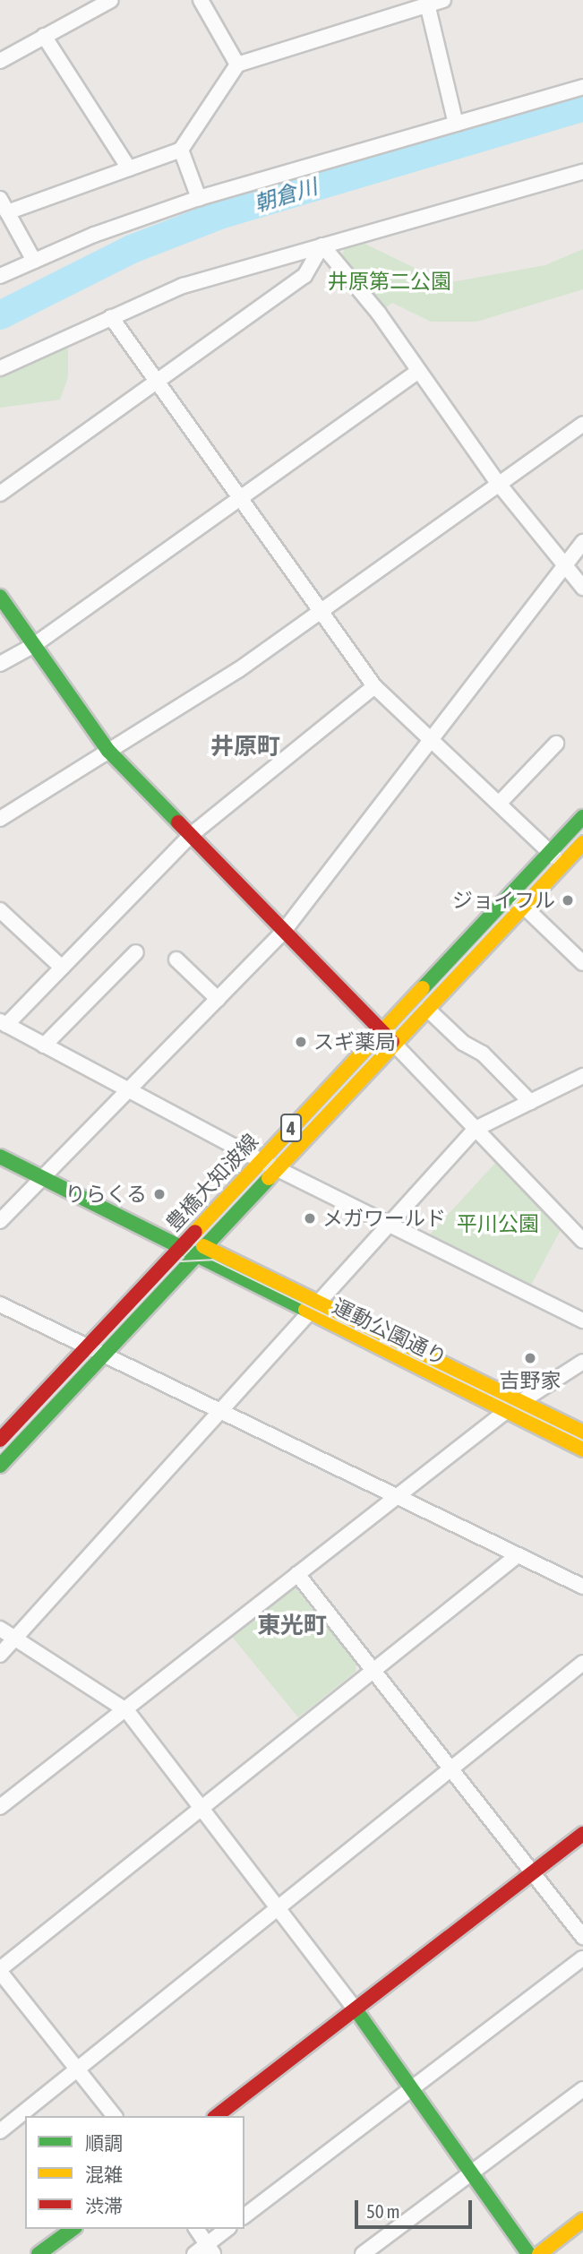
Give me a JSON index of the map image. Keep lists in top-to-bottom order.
{
  "streets": {
    "street": ["4", "豊橋大知波線", "運動公園通り"]
  },
  "crossings": [
    ["豊橋大知波線", "運動公園通り"]
  ],
  "districts": ["井原町", "東光町"],
  "water": ["朝倉川"],
  "parks": ["井原第二公園", "平川公園"],
  "places": [
    "ジョイフル",
    "スギ薬局",
    "りらくる",
    "メガワールド",
    "吉野家"
  ],
  "legend": ["順調", "混雑", "渋滞"],
  "scale_bar": "50 m"
}
